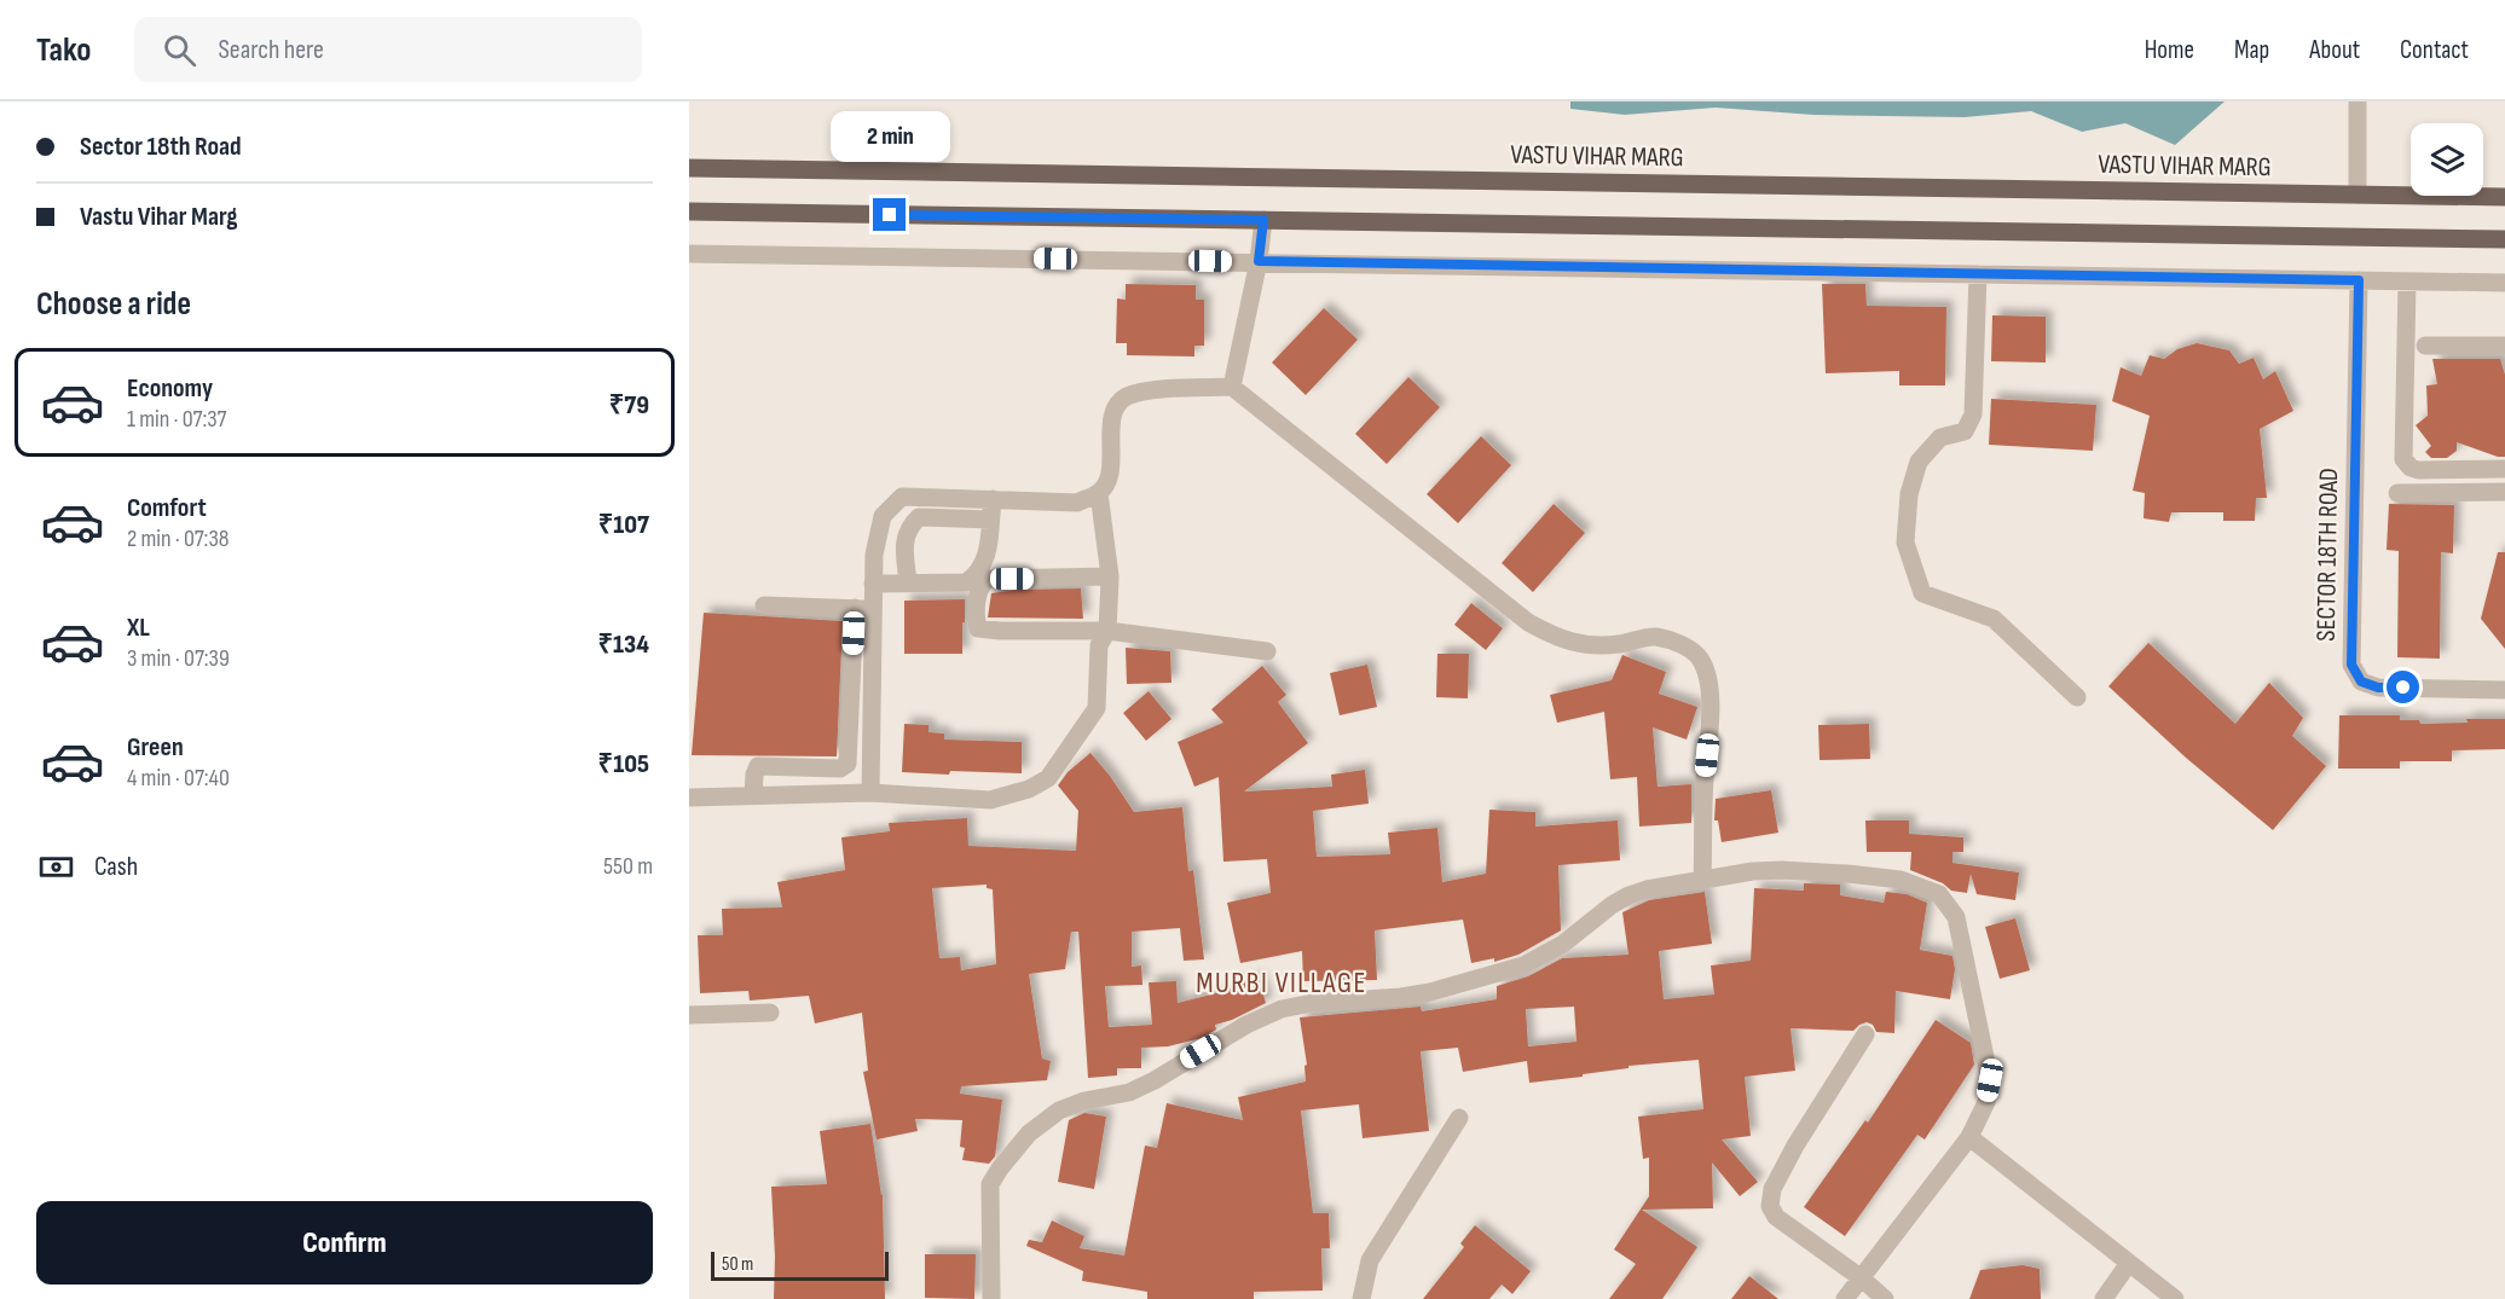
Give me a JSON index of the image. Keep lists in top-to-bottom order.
{
  "streets": {
    "main road": ["VASTU VIHAR MARG"],
    "street": ["SECTOR 18TH ROAD"]
  },
  "districts": ["MURBI VILLAGE"],
  "scale_bar": "50 m",
  "page": {
    "header": "Tako",
    "search": "Search here",
    "nav": [
      "Home",
      "Map",
      "About",
      "Contact"
    ],
    "banner": ["Sector 18th Road", "Vastu Vihar Marg"],
    "bubble": "2 min",
    "heading": "Choose a ride",
    "list": [
      {
        "name": "Economy",
        "note": "1 min · 07:37",
        "value": "₹79"
      },
      {
        "name": "Comfort",
        "note": "2 min · 07:38",
        "value": "₹107"
      },
      {
        "name": "XL",
        "note": "3 min · 07:39",
        "value": "₹134"
      },
      {
        "name": "Green",
        "note": "4 min · 07:40",
        "value": "₹105"
      }
    ],
    "pay": ["Cash", "550 m"],
    "buttons": "Confirm",
    "scale": "50 m"
  }
}
